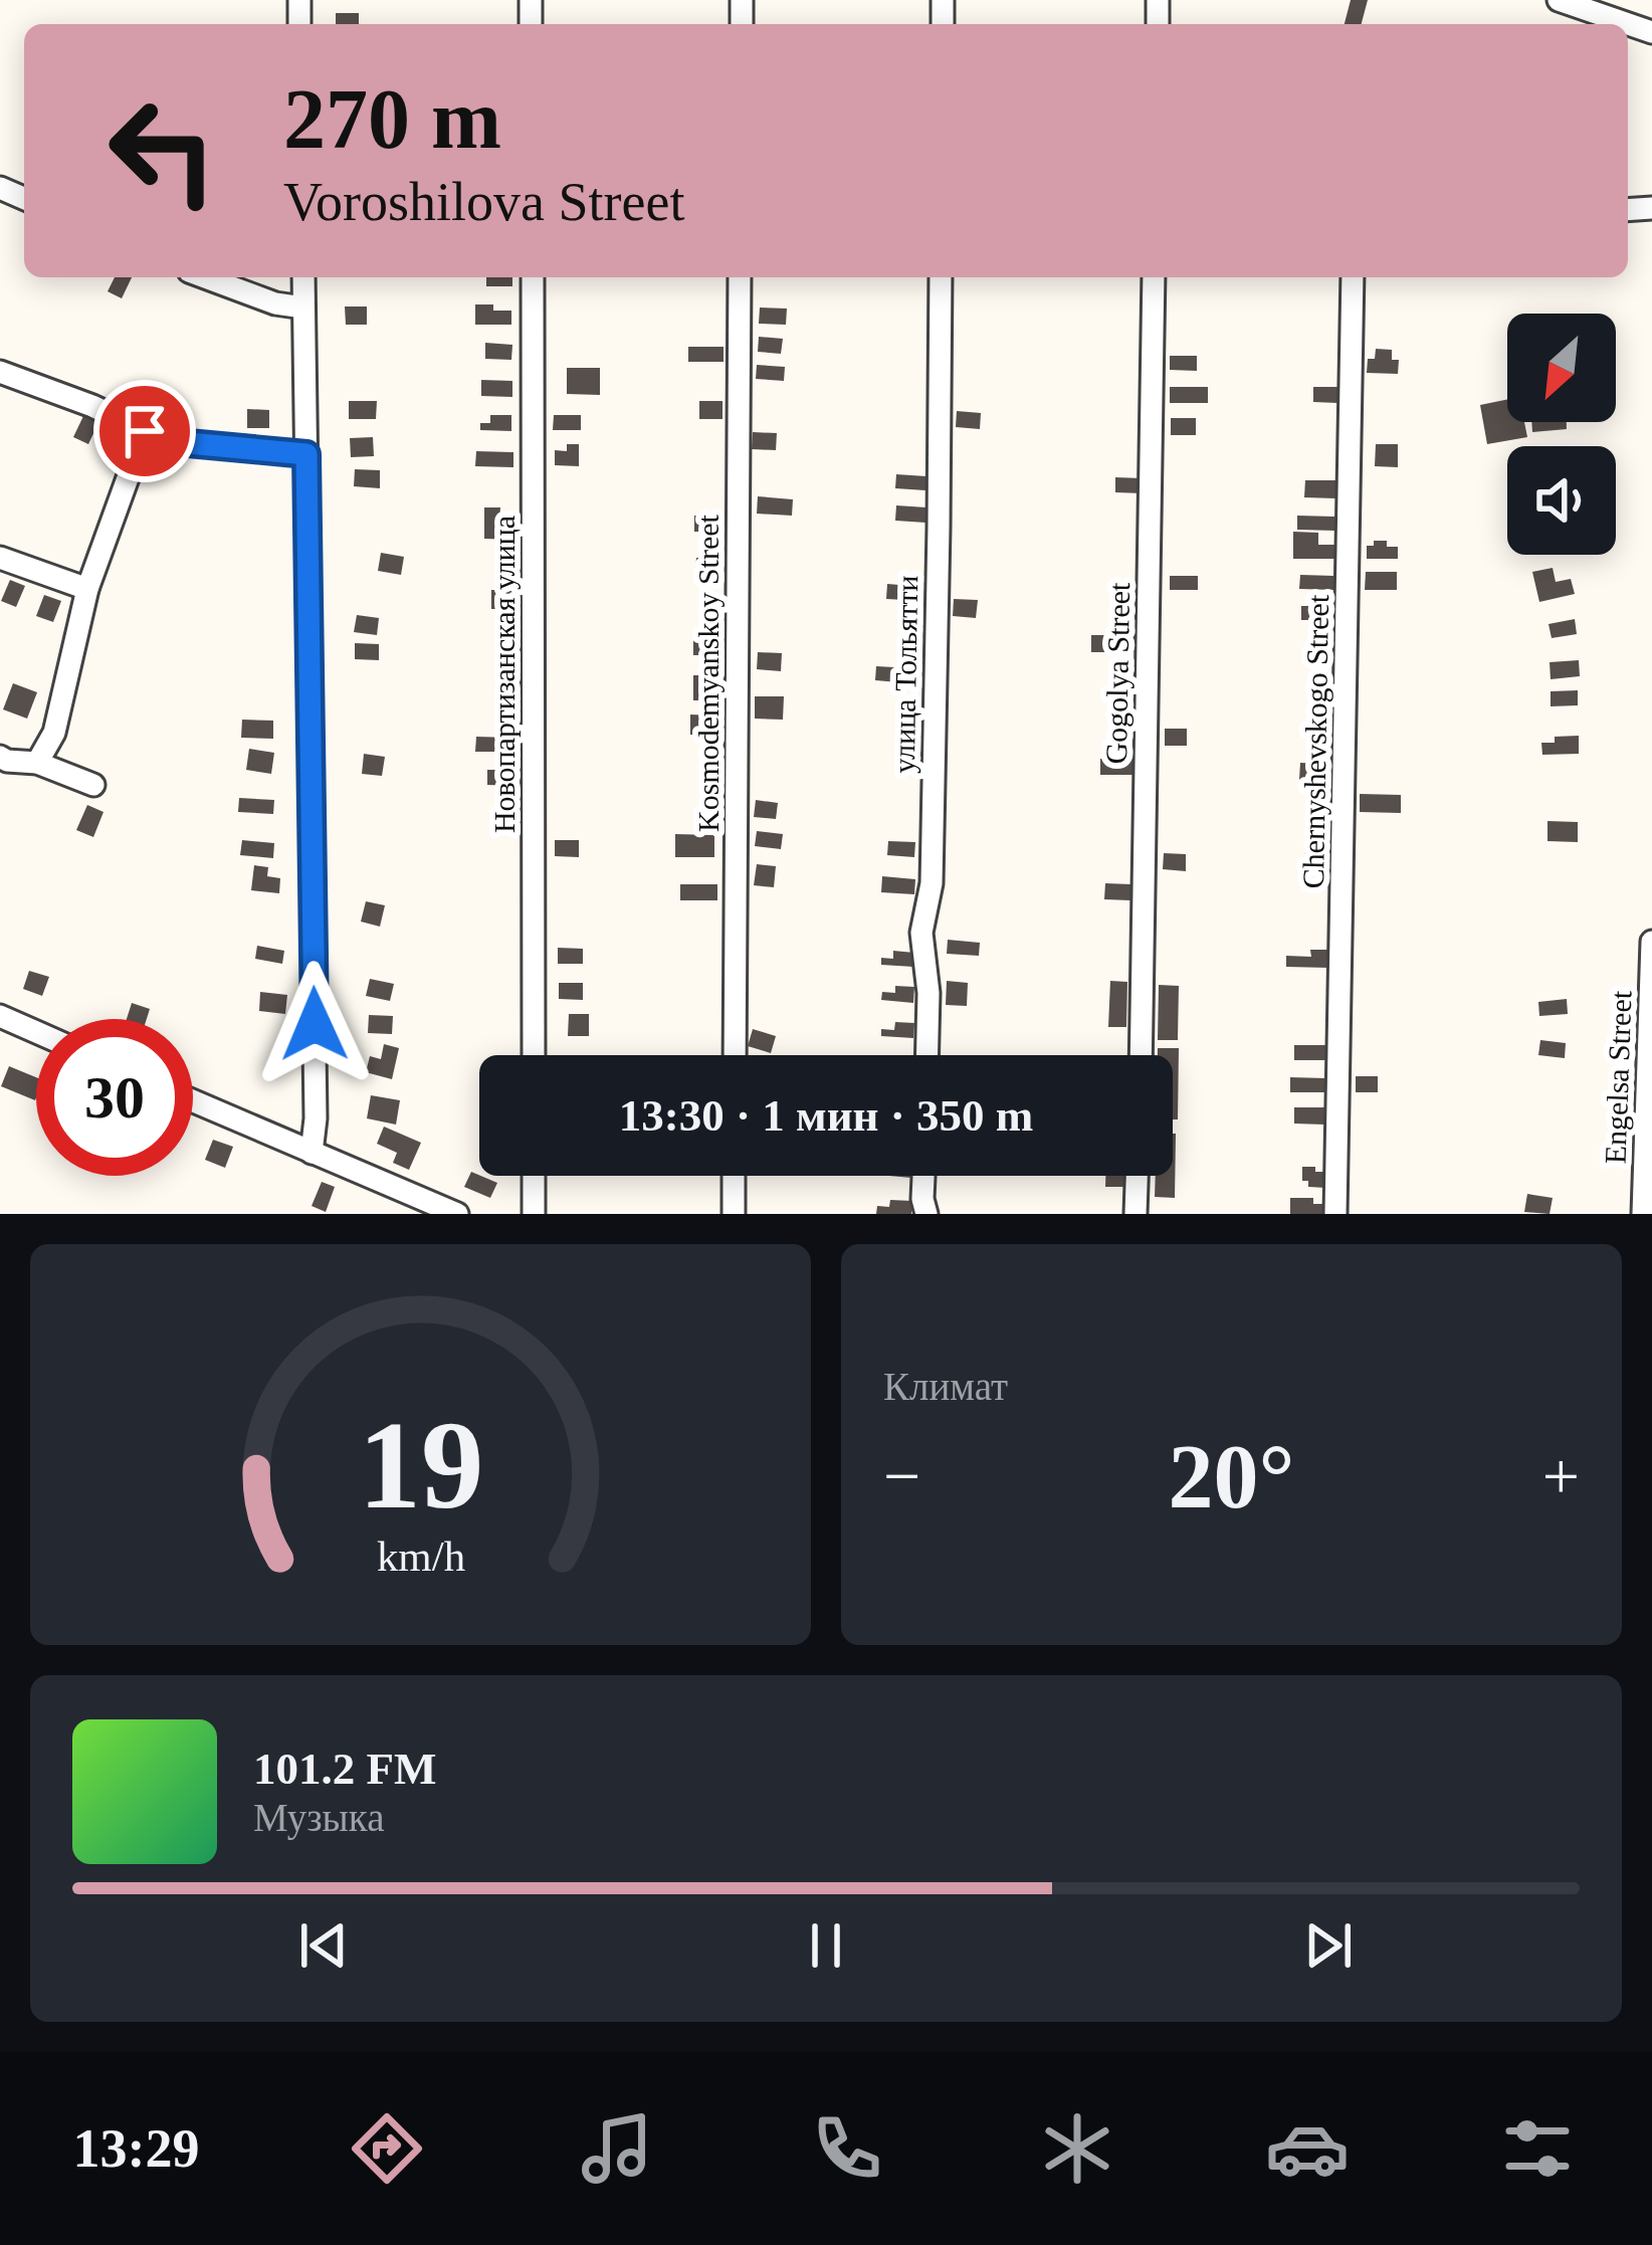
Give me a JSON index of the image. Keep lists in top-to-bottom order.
{
  "streets": {
    "street": [
      "Kosmodemyanskoy Street",
      "Gogolya Street",
      "Новопартизанская улица",
      "улица Тольятти",
      "Chernyshevskogo Street",
      "Engelsa Street"
    ]
  },
  "north": "bottom left",
  "page": {
    "turn": ["270 m", "Voroshilova Street"],
    "limit": "30",
    "trip": "13:30 · 1 мин · 350 m",
    "tile": "Климат",
    "heat": ["−", "20°", "+"],
    "song": ["101.2 FM", "Музыка"],
    "tabs": "13:29",
    "gauge": ["19", "km/h"]
  }
}
